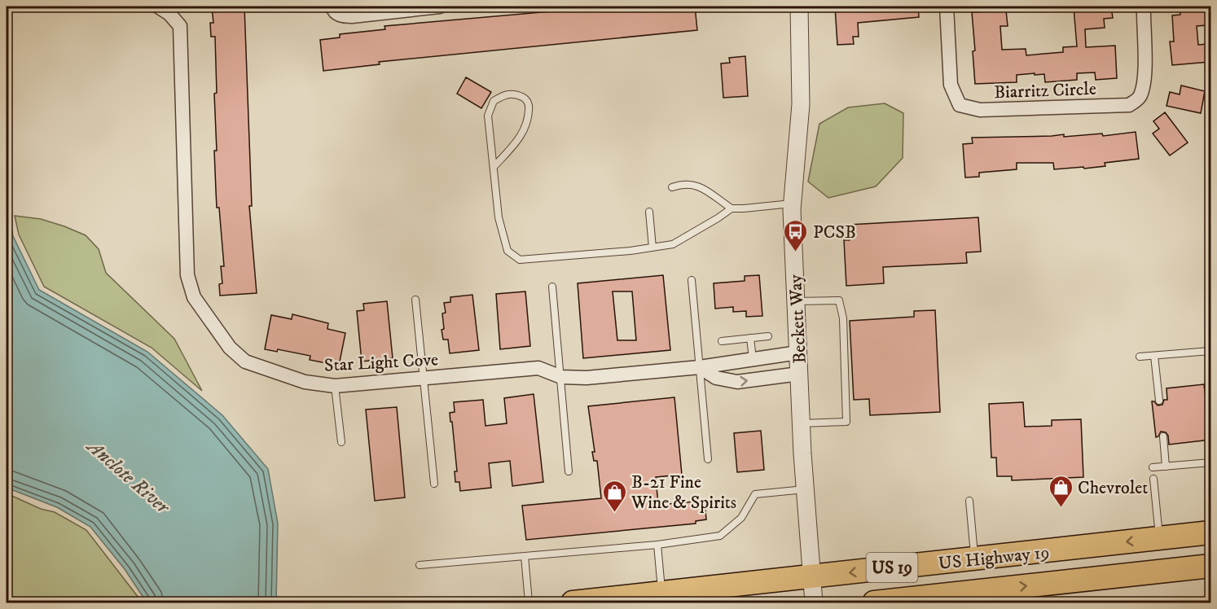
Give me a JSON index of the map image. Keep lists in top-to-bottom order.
{
  "streets": {
    "highway": ["US Highway 19", "US 19"],
    "street": ["Biarritz Circle", "Beckett Way", "Star Light Cove"]
  },
  "crossings": [
    ["Beckett Way", "Star Light Cove"],
    ["Beckett Way", "US Highway 19"]
  ],
  "water": ["Anclote River"],
  "places": {
    "bus stop": ["PCSB"],
    "shop": ["Chevrolet", "B-21 Fine Wine & Spirits"]
  }
}
